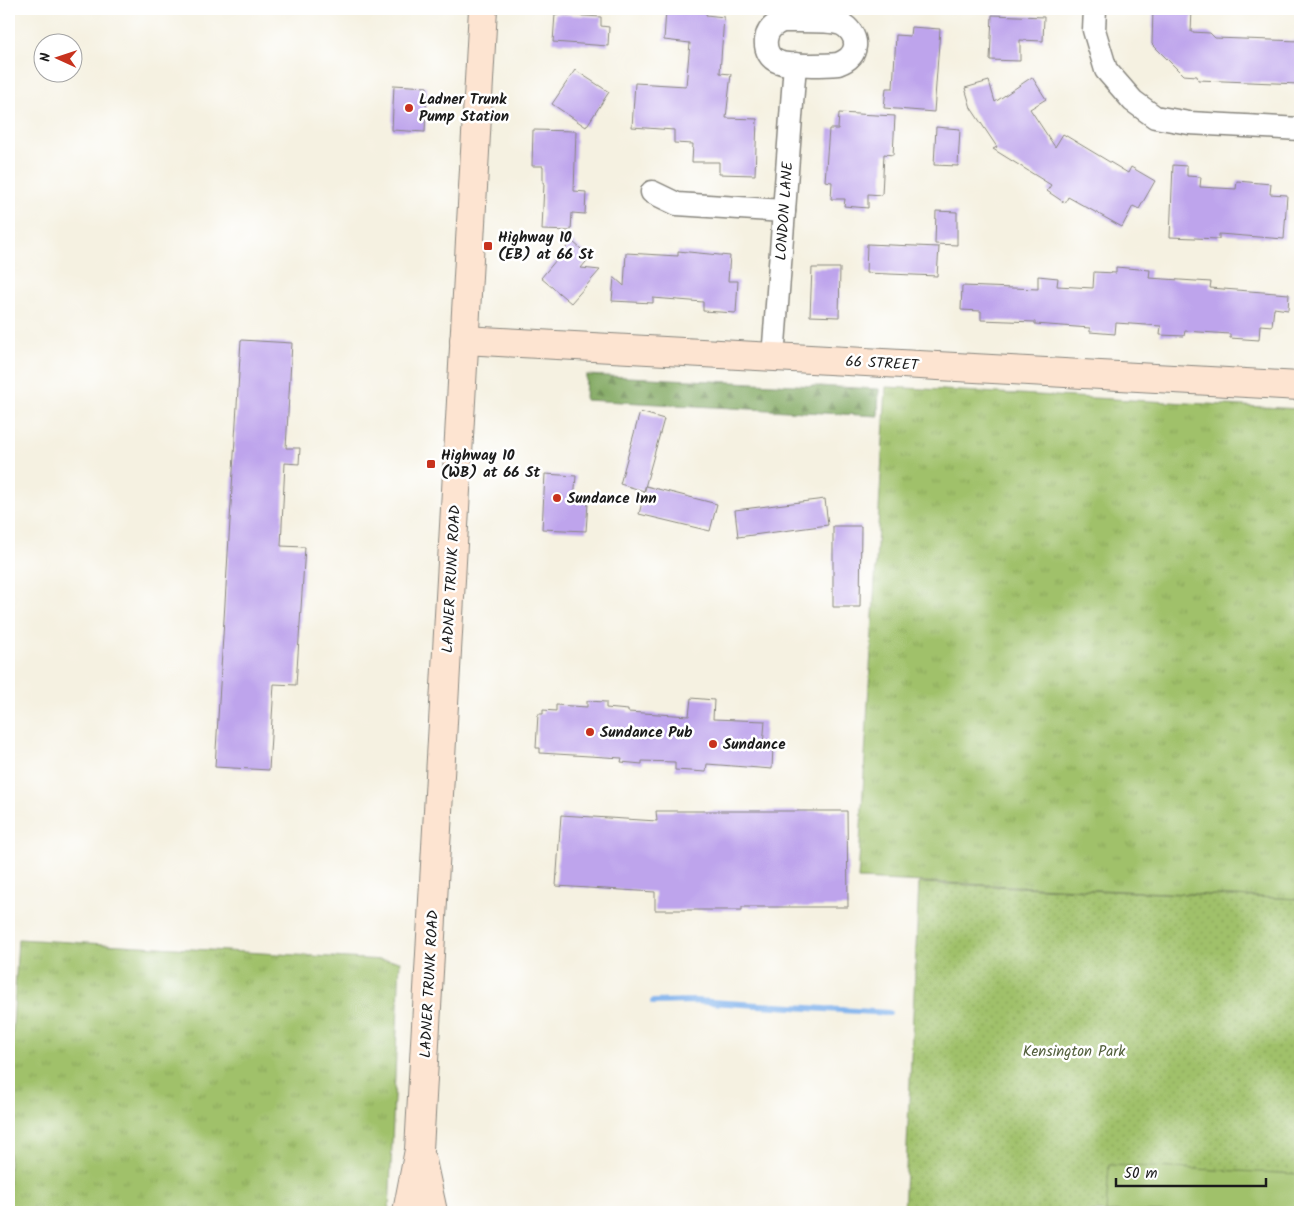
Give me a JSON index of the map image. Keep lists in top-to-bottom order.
{
  "streets": {
    "main road": ["66 STREET", "LADNER TRUNK ROAD"],
    "street": ["LONDON LANE"]
  },
  "crossings": [
    ["LONDON LANE", "66 STREET"],
    ["66 STREET", "LADNER TRUNK ROAD"]
  ],
  "parks": ["Kensington Park"],
  "places": {
    "other": [
      "Ladner Trunk Pump Station",
      "Sundance Inn",
      "Sundance Pub",
      "Sundance"
    ],
    "transit": ["Highway 10 (EB) at 66 St", "Highway 10 (WB) at 66 St"]
  },
  "scale_bar": "50 m",
  "north": "left"
}
